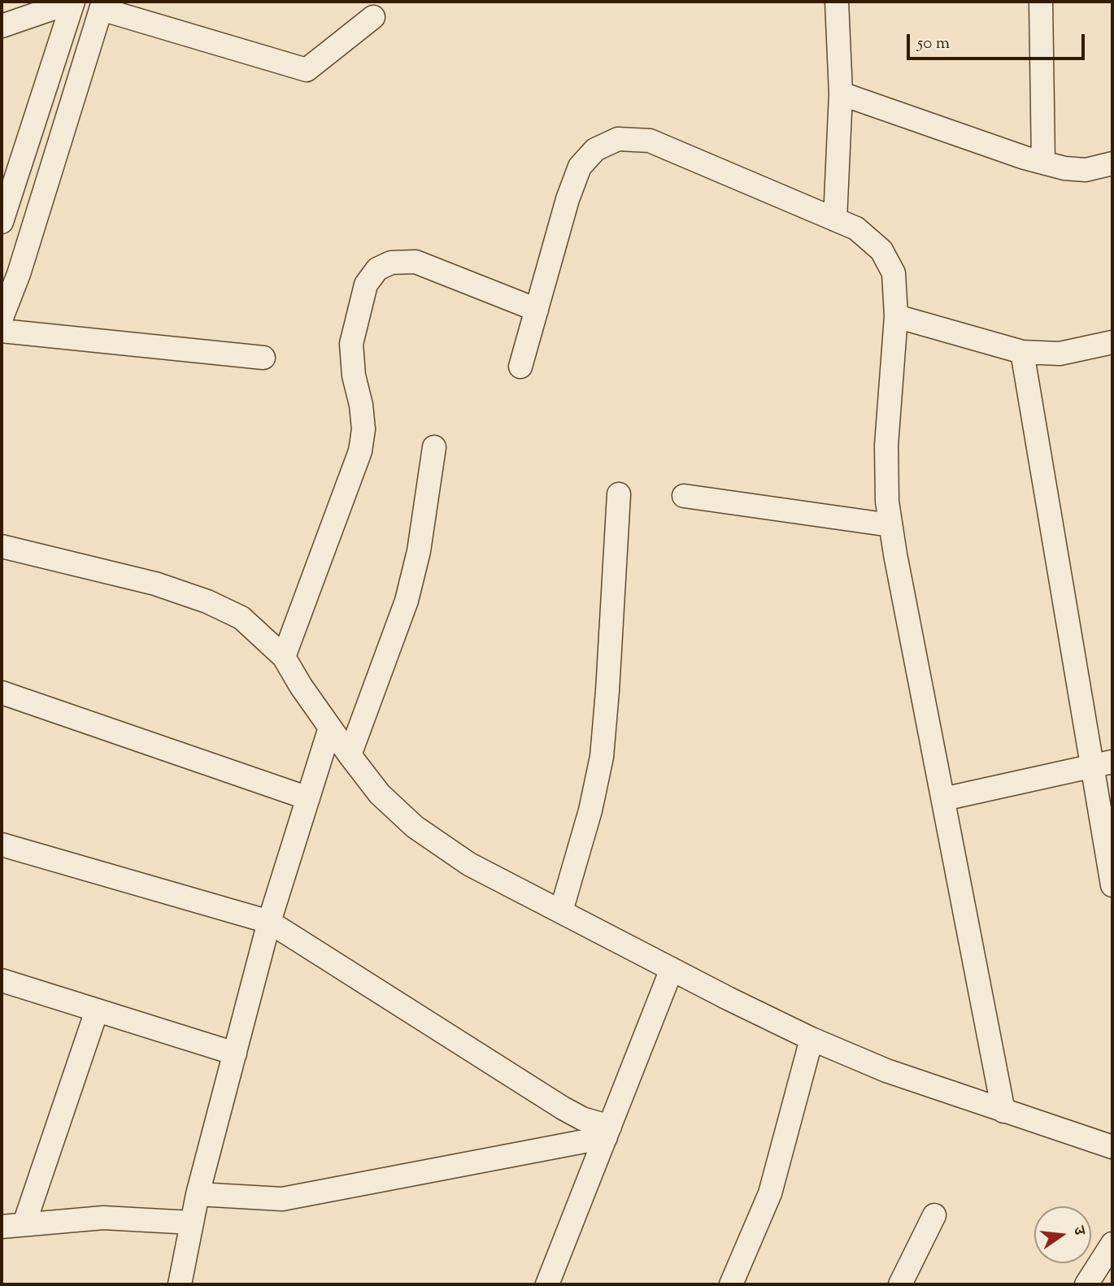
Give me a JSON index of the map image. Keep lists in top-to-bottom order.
{
  "scale_bar": "50 m",
  "north": "right"
}
